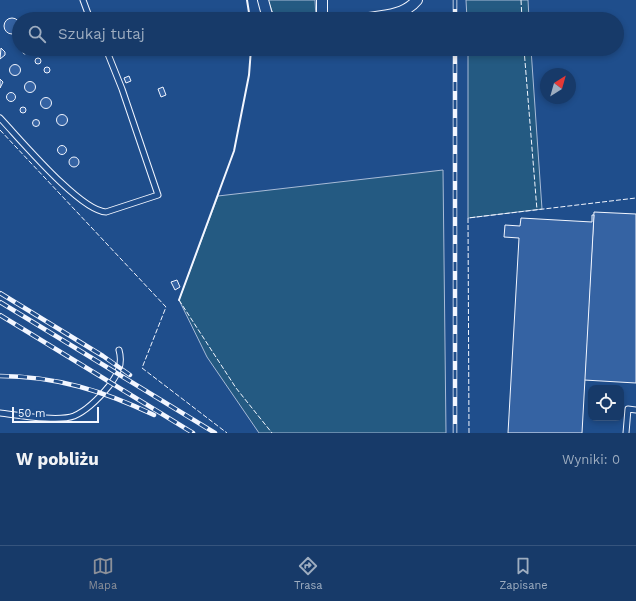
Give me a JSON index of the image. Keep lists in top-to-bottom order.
{
  "scale_bar": "50 m",
  "north": "top right",
  "page": {
    "search": "Szukaj tutaj",
    "scale": "50 m",
    "heading": ["W pobliżu", "Wyniki: 0"],
    "nav": ["Mapa", "Trasa", "Zapisane"]
  }
}
